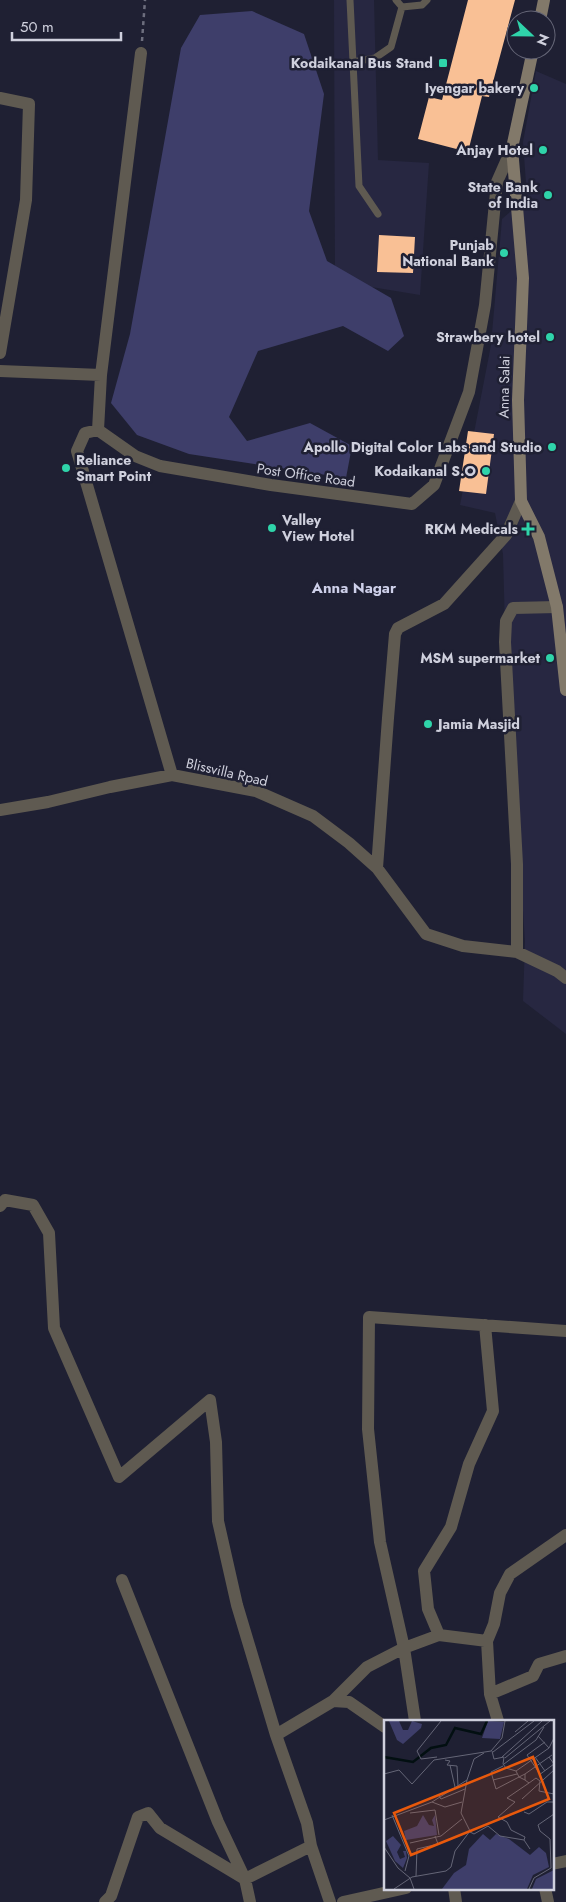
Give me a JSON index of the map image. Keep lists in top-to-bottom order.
{
  "streets": {
    "street": ["Anna Salai", "Post Office Road", "Blissvilla Rpad"]
  },
  "crossings": [
    ["Anna Salai", "Post Office Road"]
  ],
  "districts": ["Anna Nagar"],
  "places": {
    "transit": ["Kodaikanal Bus Stand"],
    "other": [
      "Iyengar bakery",
      "Anjay Hotel",
      "State Bank of India",
      "Punjab National Bank",
      "Strawbery hotel",
      "Apollo Digital Color Labs and Studio",
      "Reliance Smart Point",
      "Kodaikanal S.O",
      "Valley View Hotel",
      "MSM supermarket",
      "Jamia Masjid"
    ],
    "health": ["RKM Medicals"]
  },
  "scale_bar": "50 m",
  "north": "right"
}
